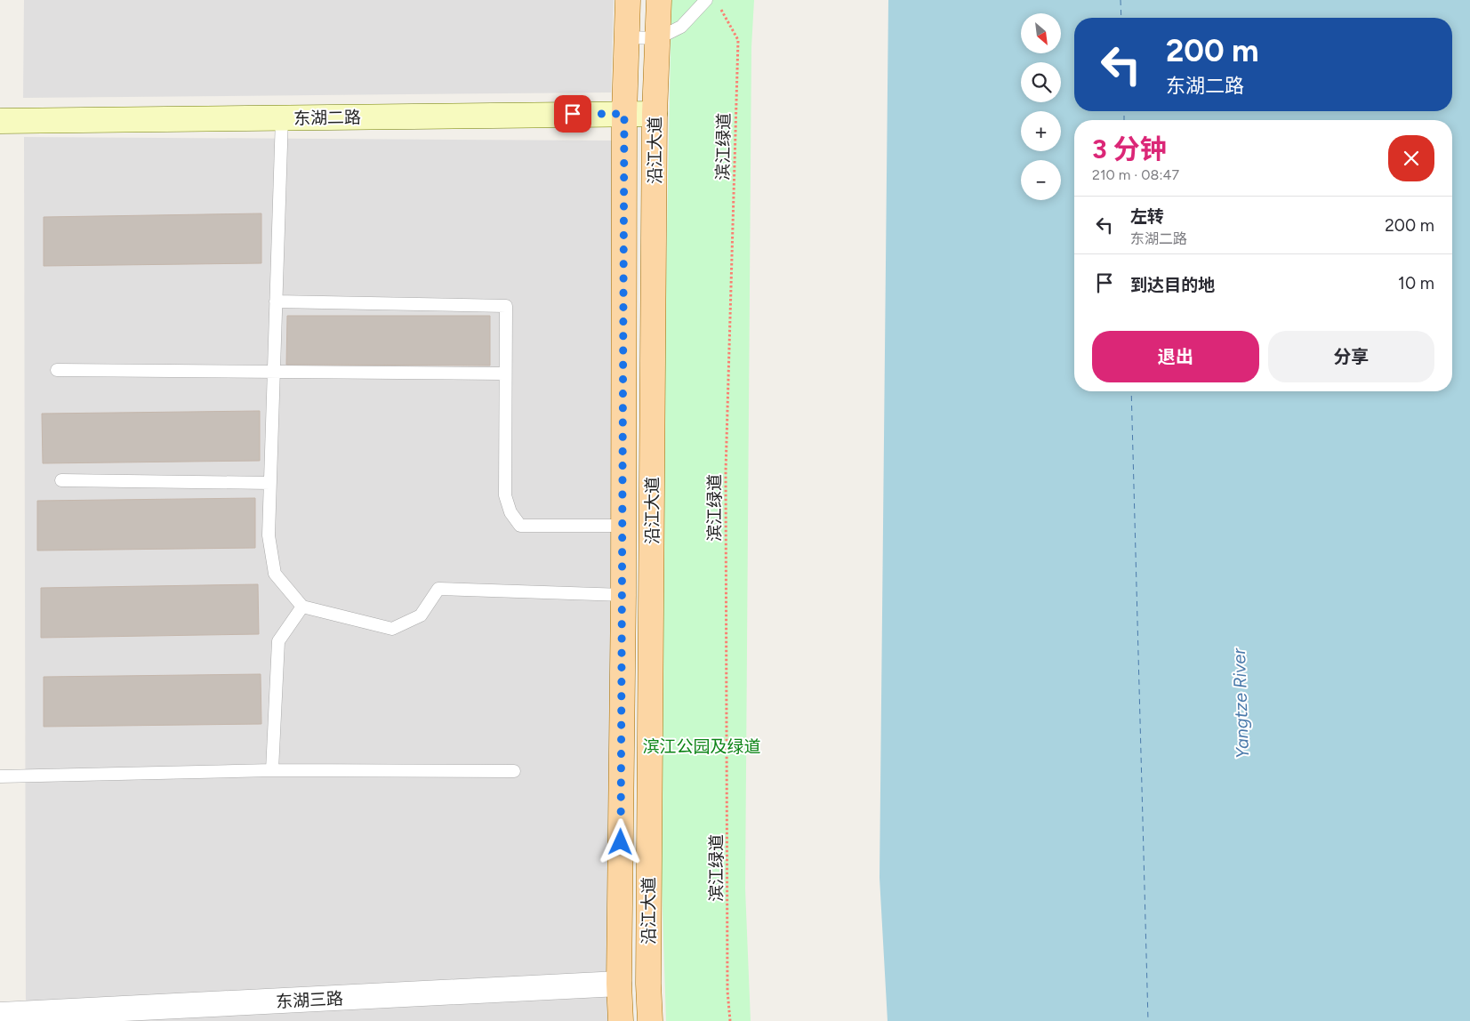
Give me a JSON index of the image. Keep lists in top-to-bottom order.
{
  "streets": {
    "main road": ["东湖二路", "沿江大道"],
    "street": ["东湖三路"],
    "path": ["滨江绿道"]
  },
  "crossings": [
    ["东湖二路", "沿江大道"],
    ["沿江大道", "东湖三路"]
  ],
  "water": ["Yangtze River"],
  "parks": ["滨江公园及绿道"],
  "north": "bottom right",
  "page": {
    "map_buttons": ["+", "−"],
    "turn": ["200 m", "东湖二路"],
    "heading": ["3 分钟", "210 m · 08:47"],
    "list": [
      {
        "name": "左转",
        "note": "东湖二路",
        "value": "200 m"
      },
      {
        "name": "到达目的地",
        "value": "10 m"
      }
    ],
    "buttons": ["退出", "分享"]
  }
}
